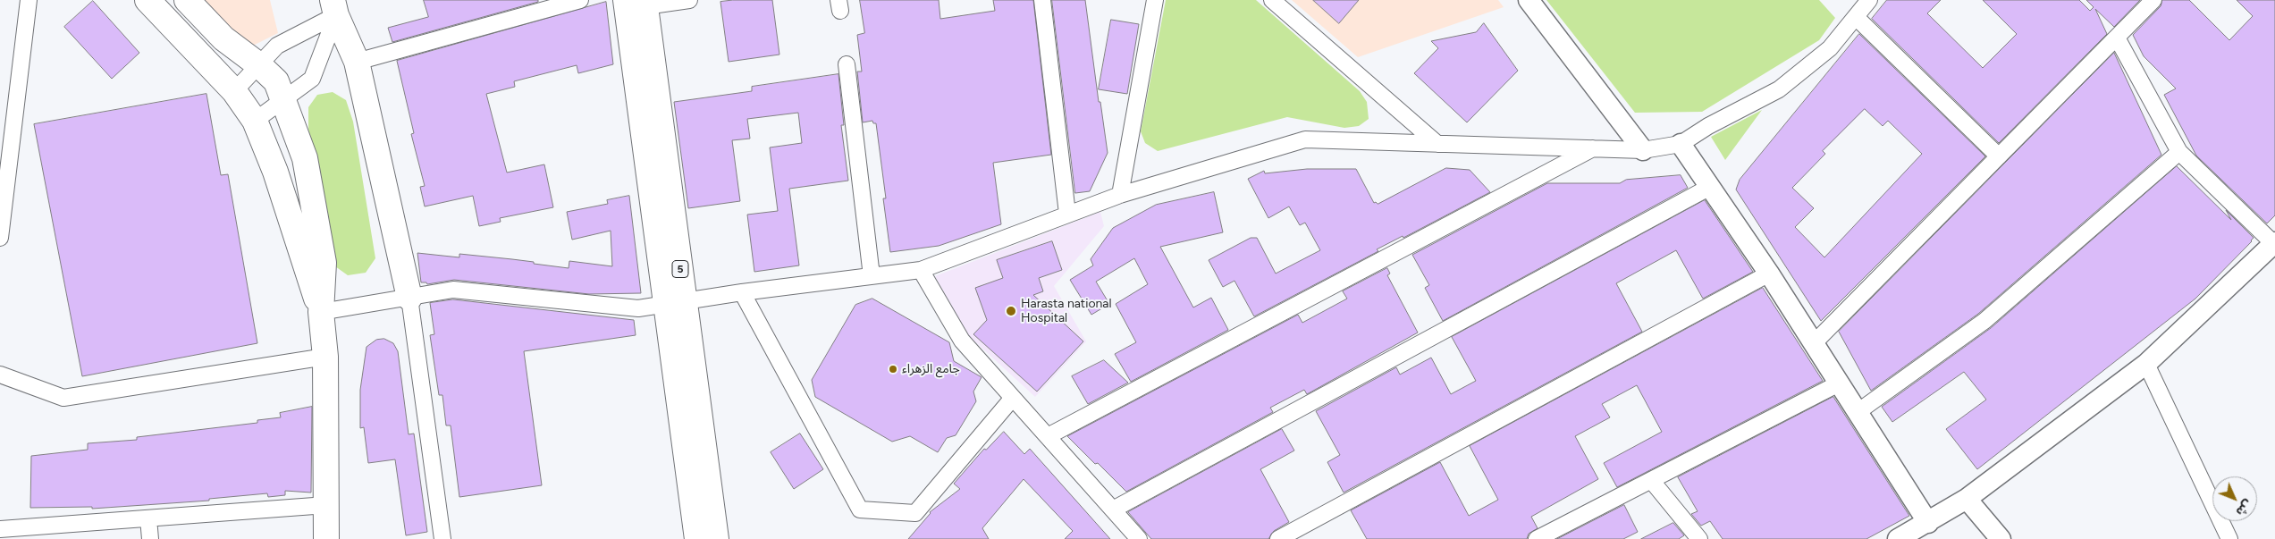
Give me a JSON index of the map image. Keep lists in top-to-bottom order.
{
  "streets": {
    "main road": ["5"]
  },
  "places": ["Harasta national Hospital", "جامع الزهراء"],
  "north": "bottom right"
}
